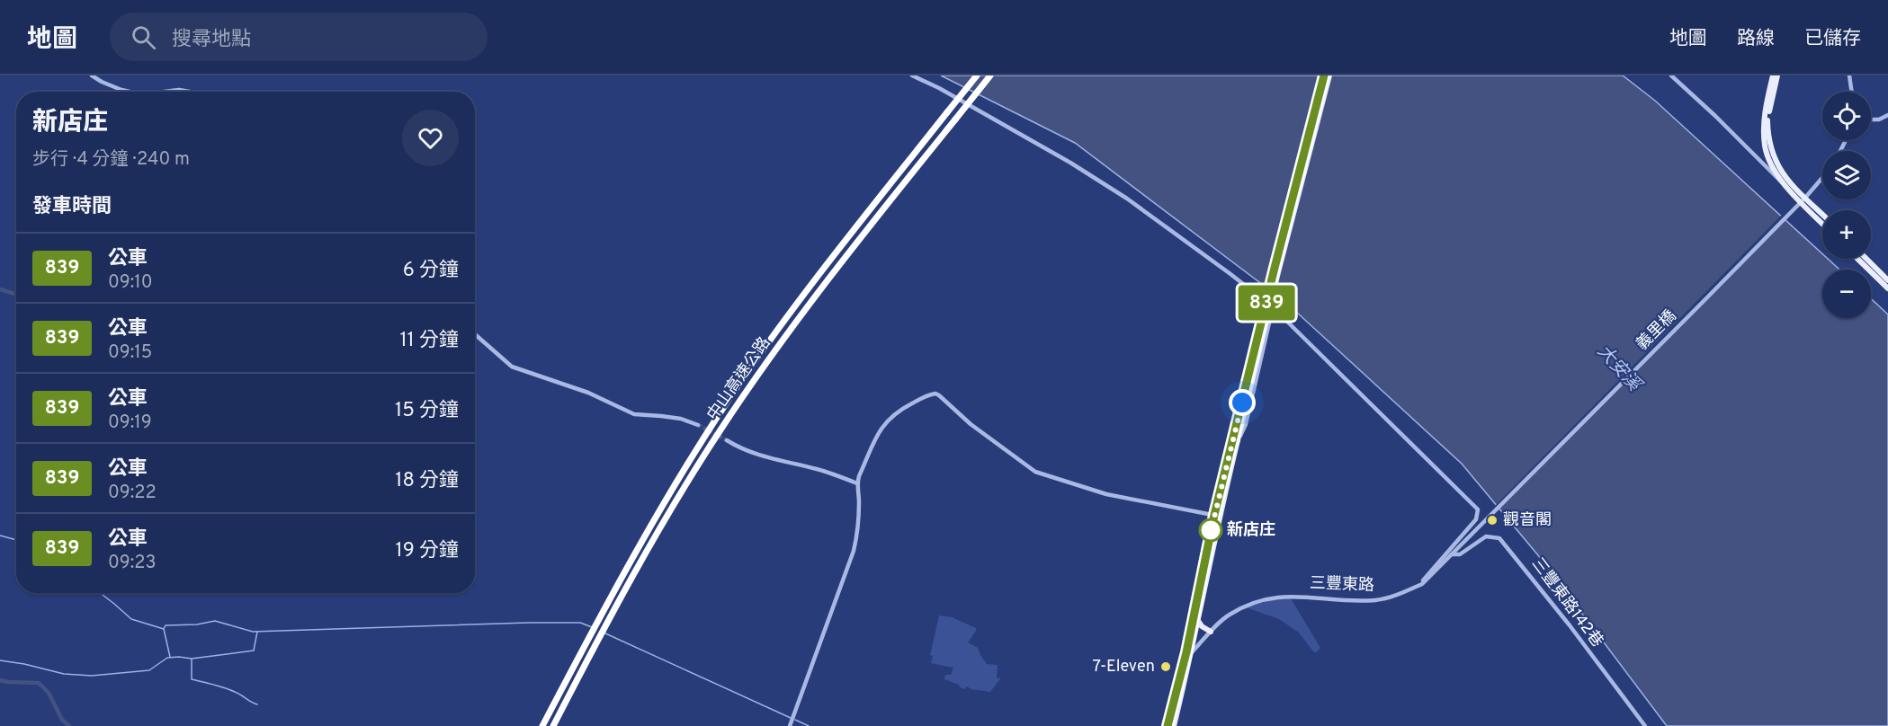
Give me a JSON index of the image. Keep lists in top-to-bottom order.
{
  "streets": {
    "highway": ["中山高速公路"],
    "street": ["義里橋", "三豐東路", "三豐東路142巷"]
  },
  "crossings": [
    ["義里橋", "三豐東路"],
    ["三豐東路", "三豐東路142巷"]
  ],
  "water": ["大安溪"],
  "places": ["觀音閣", "新店庄", "7-Eleven"],
  "lines": ["bus line 839"],
  "page": {
    "header": "地圖",
    "search": "搜尋地點",
    "nav": ["地圖", "路線", "已儲存"],
    "on_map": "839",
    "map_buttons": ["+", "−"],
    "heading": [
      ["新店庄", "步行 · 4 分鐘 · 240 m"],
      "發車時間"
    ],
    "list": [
      {
        "mark": "839",
        "name": "公車",
        "note": "09:10",
        "value": "6 分鐘"
      },
      {
        "mark": "839",
        "name": "公車",
        "note": "09:15",
        "value": "11 分鐘"
      },
      {
        "mark": "839",
        "name": "公車",
        "note": "09:19",
        "value": "15 分鐘"
      },
      {
        "mark": "839",
        "name": "公車",
        "note": "09:22",
        "value": "18 分鐘"
      },
      {
        "mark": "839",
        "name": "公車",
        "note": "09:23",
        "value": "19 分鐘"
      }
    ]
  }
}
